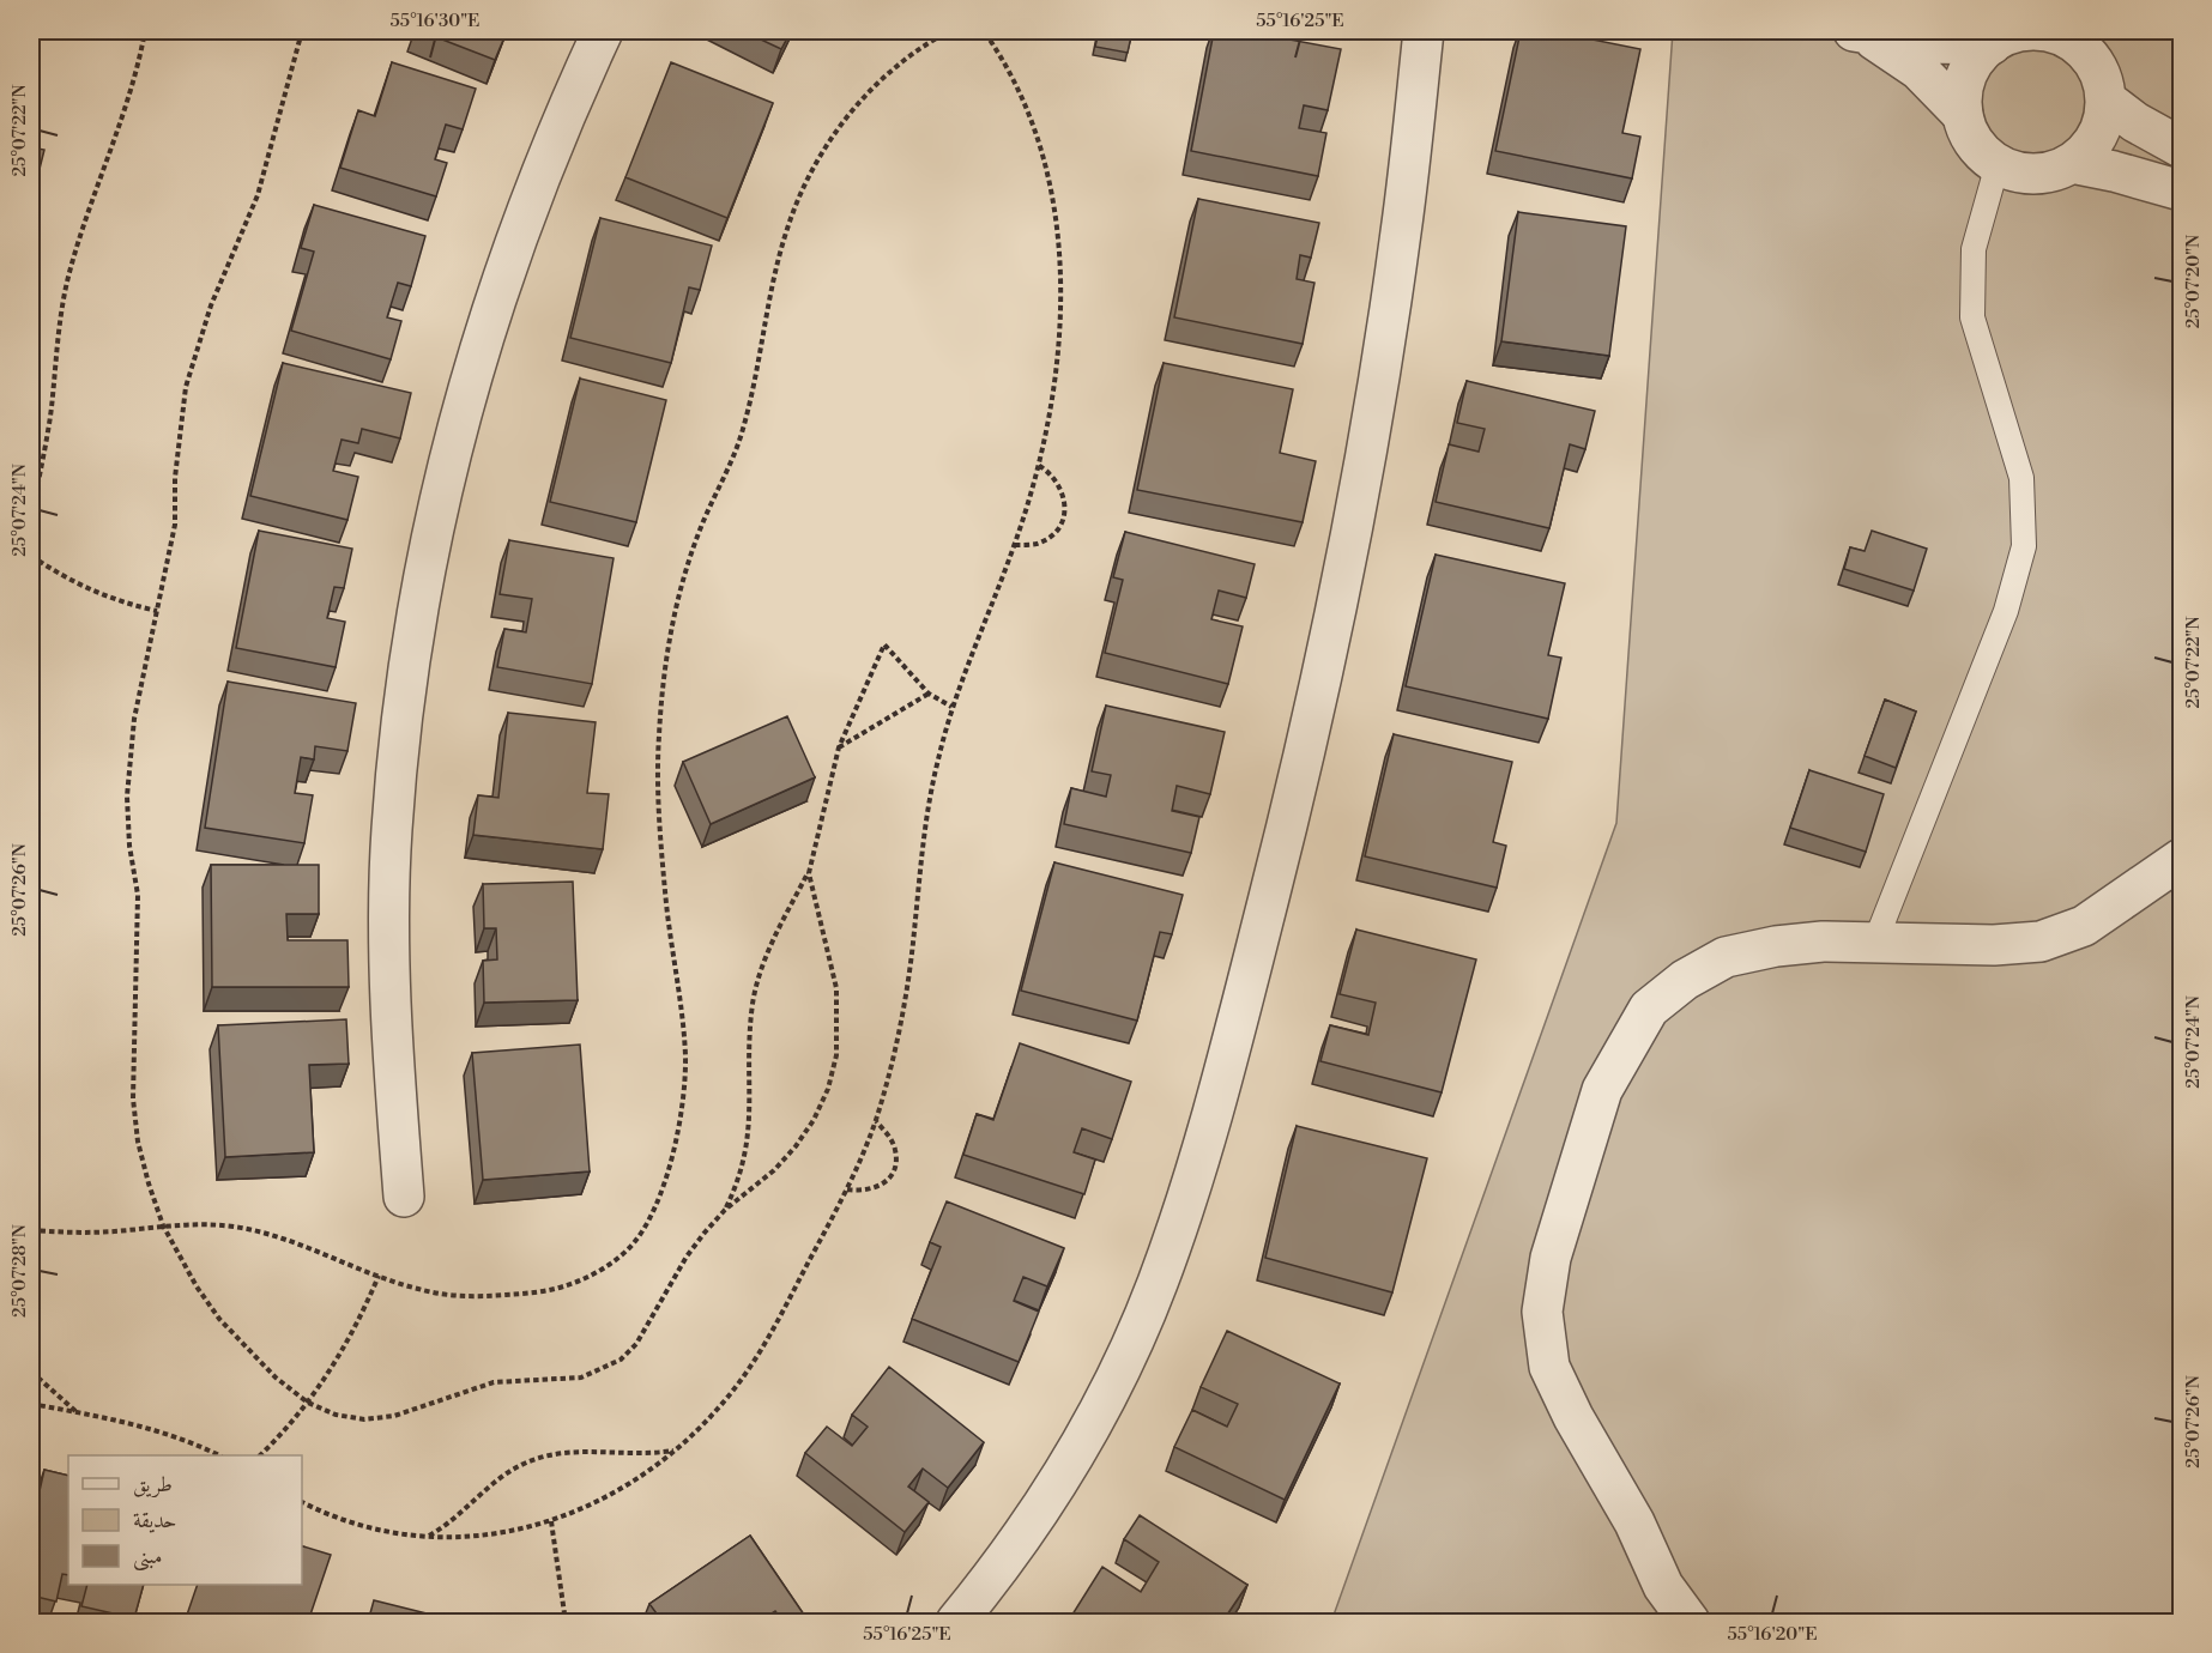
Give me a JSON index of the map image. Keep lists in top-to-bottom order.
{
  "legend": ["طريق", "حديقة", "مبنى"],
  "coordinates": [
    "55°16'30\"E",
    "55°16'25\"E",
    "25°07'22\"N",
    "25°07'20\"N",
    "25°07'24\"N",
    "25°07'26\"N",
    "25°07'28\"N",
    "55°16'20\"E"
  ]
}
